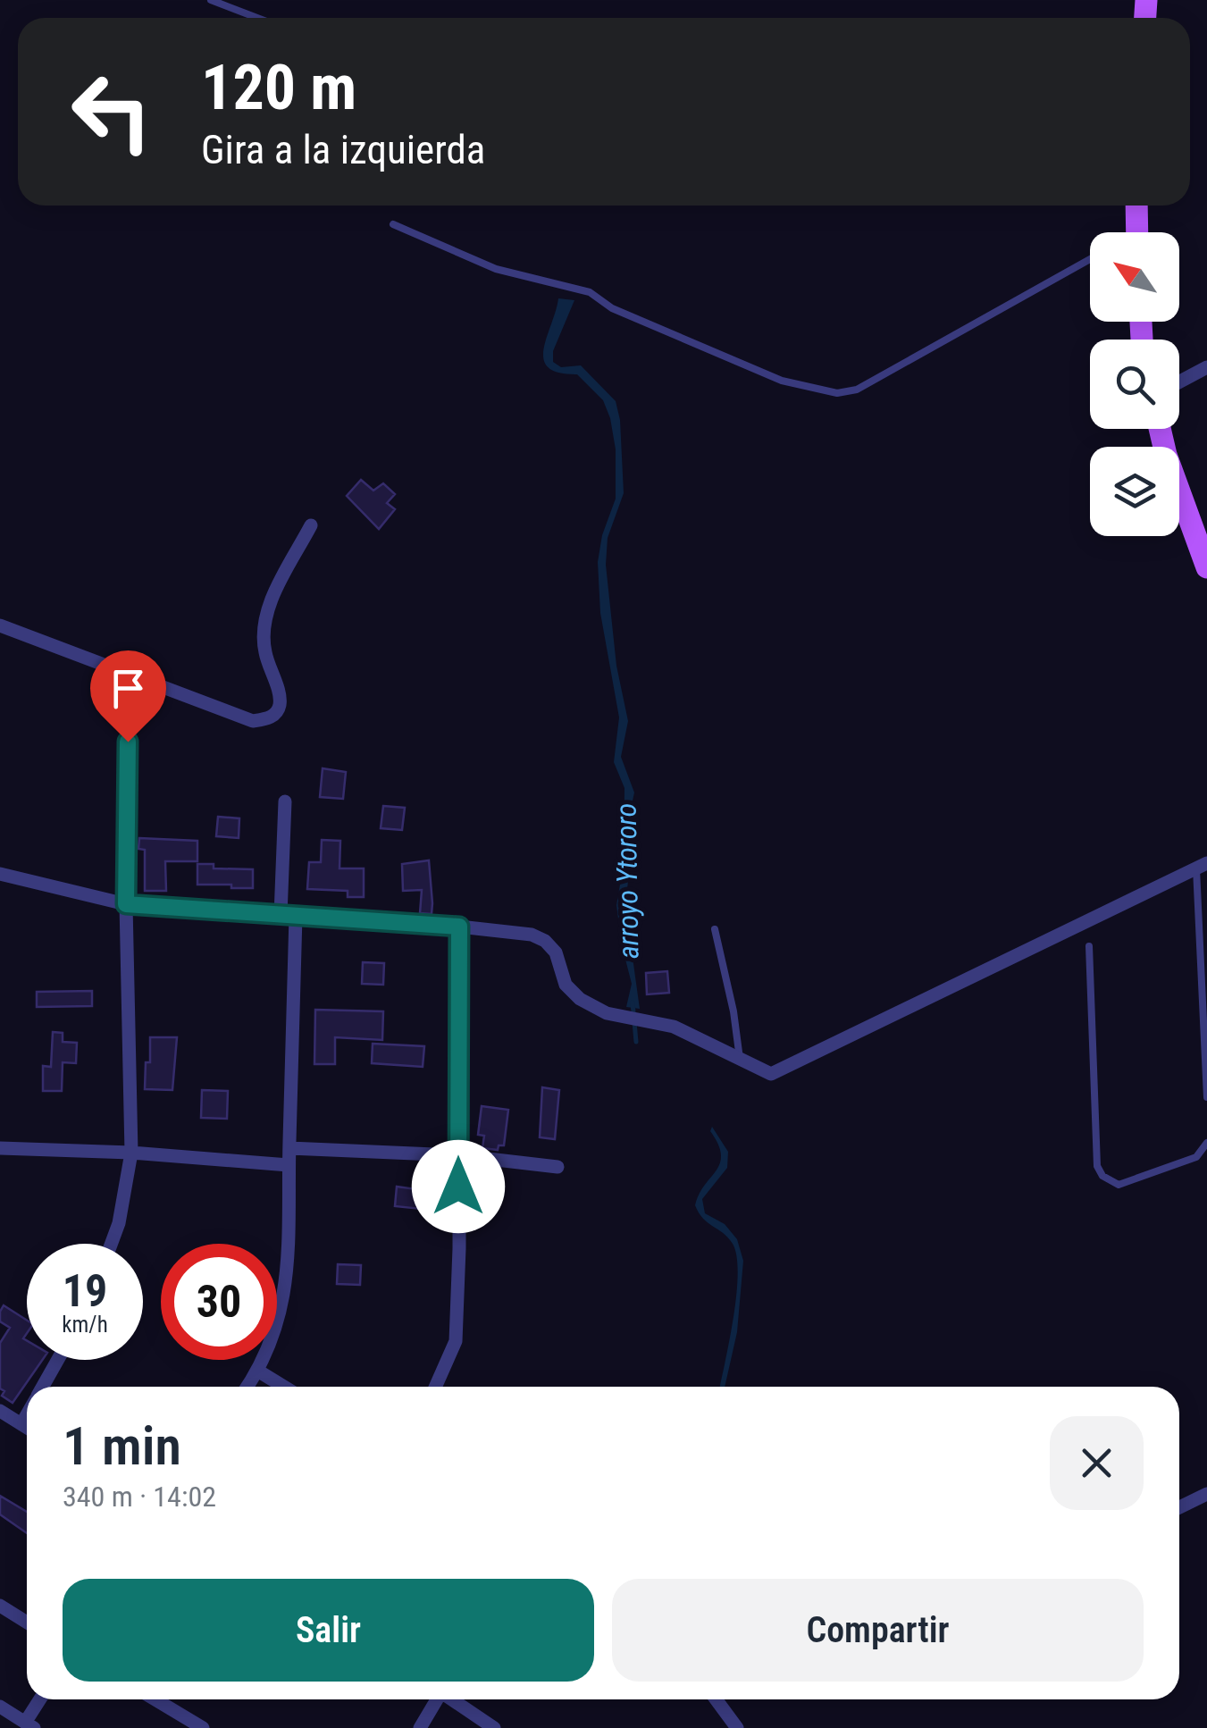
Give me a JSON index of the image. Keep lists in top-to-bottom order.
{
  "water": ["arroyo Ytororo"],
  "north": "top left",
  "page": {
    "turn": ["120 m", "Gira a la izquierda"],
    "speed": "19 km/h",
    "limit": "30",
    "heading": ["1 min", "340 m · 14:02"],
    "buttons": ["Salir", "Compartir"]
  }
}
